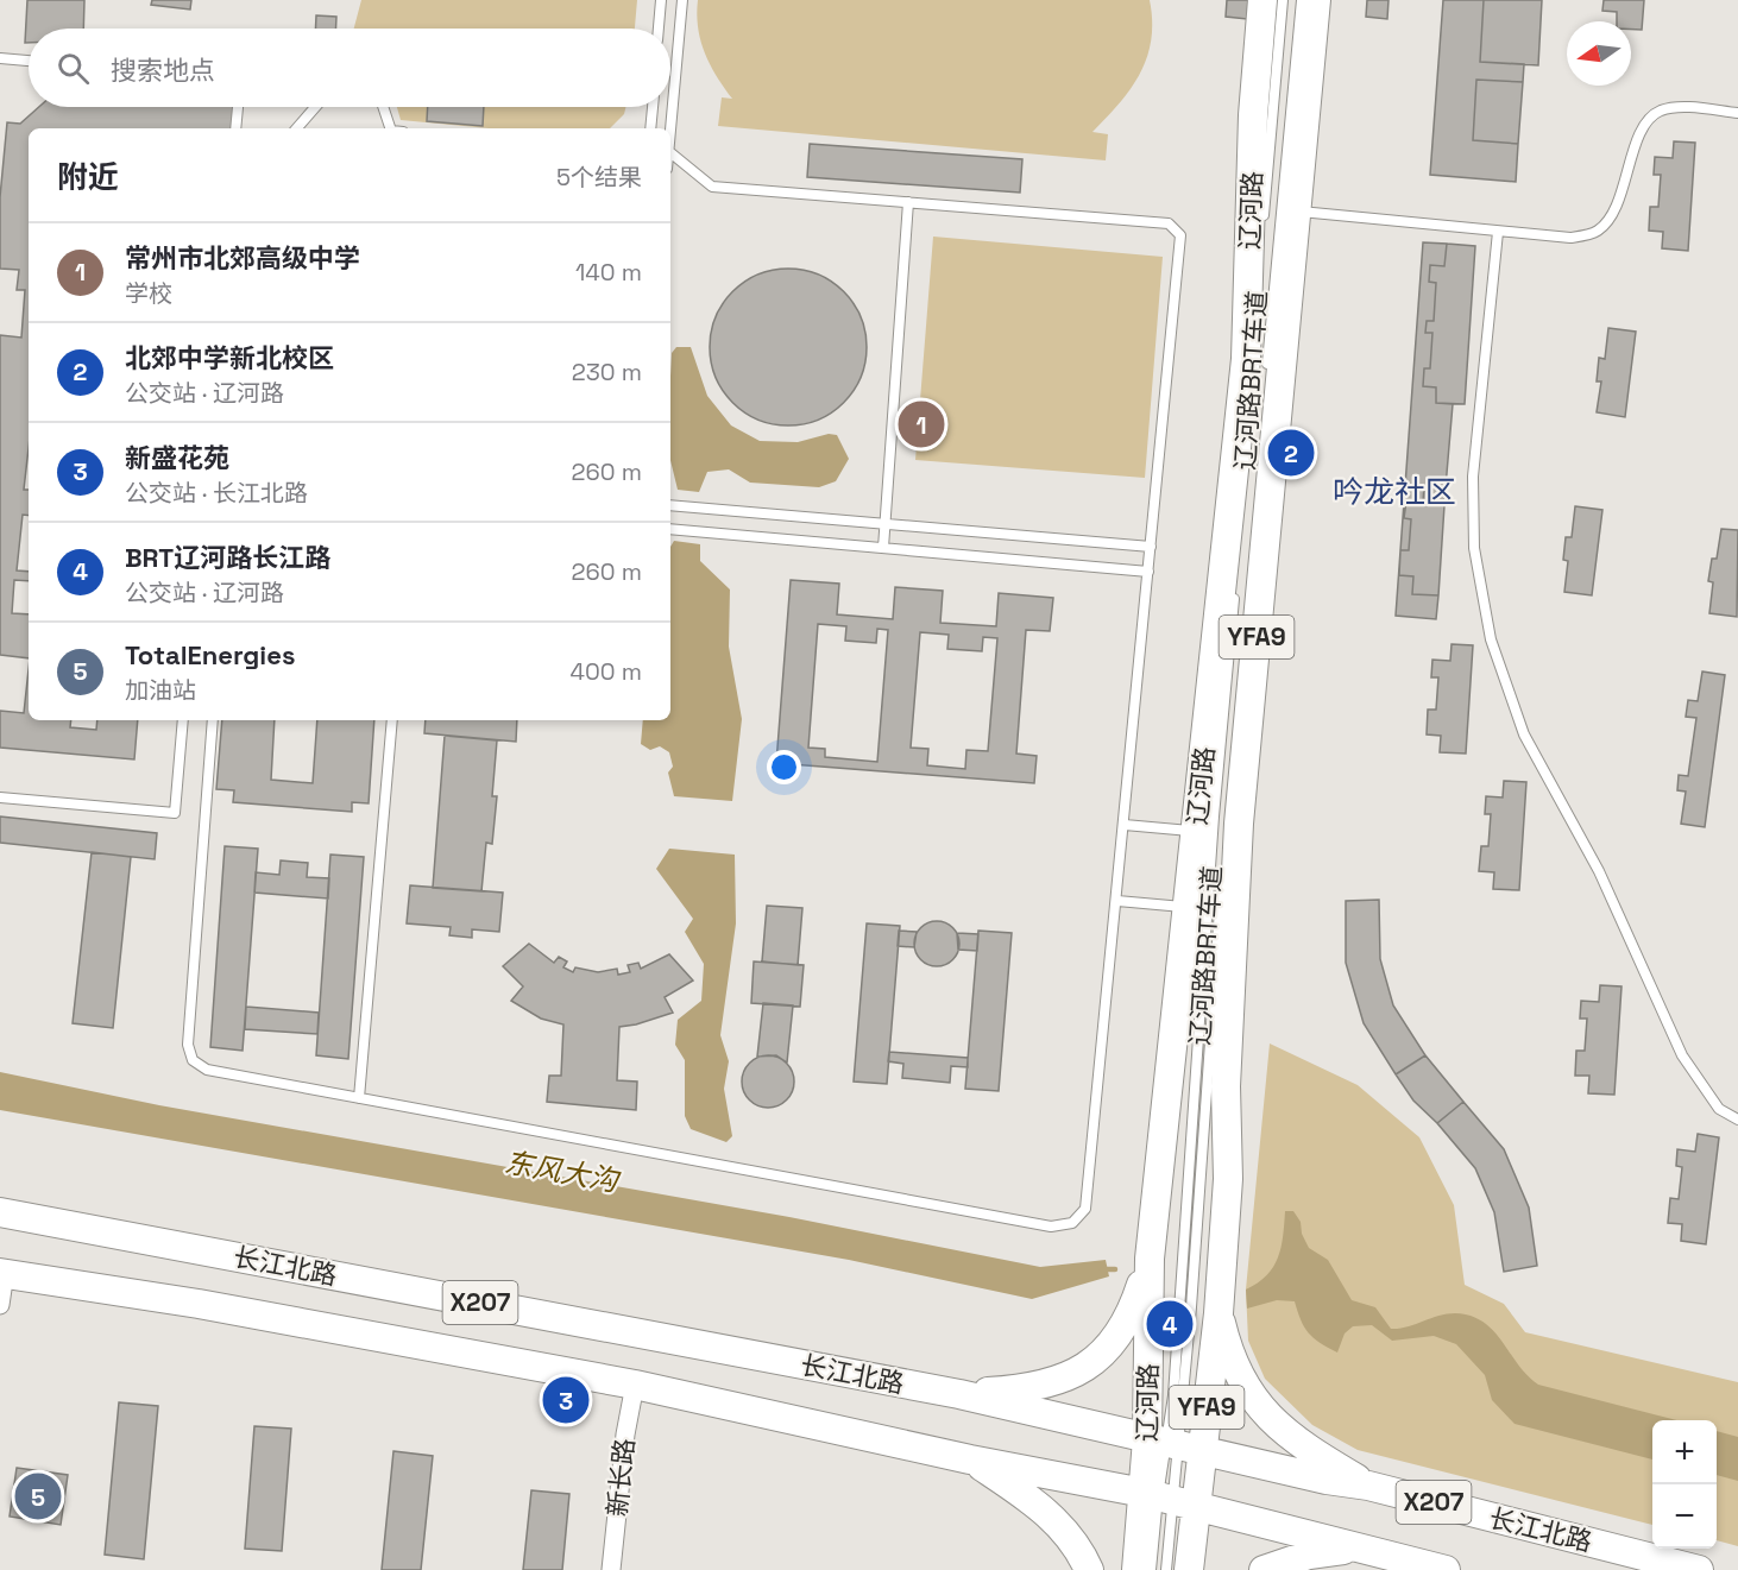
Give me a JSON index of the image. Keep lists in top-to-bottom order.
{
  "streets": {
    "main road": [
      "辽河路",
      "YFA9",
      "长江北路",
      "X207"
    ],
    "street": ["新长路"],
    "lane": ["辽河路BRT车道"]
  },
  "crossings": [
    ["辽河路", "辽河路BRT车道"],
    ["辽河路", "长江北路"],
    ["辽河路BRT车道", "长江北路"],
    ["长江北路", "新长路"]
  ],
  "districts": ["吟龙社区"],
  "water": ["东风大沟"],
  "north": "left",
  "page": {
    "search": "搜索地点",
    "heading": ["附近", "5个结果"],
    "list": [
      {
        "mark": "1",
        "name": "常州市北郊高级中学",
        "note": "学校",
        "value": "140 m"
      },
      {
        "mark": "2",
        "name": "北郊中学新北校区",
        "note": "公交站 · 辽河路",
        "value": "230 m"
      },
      {
        "mark": "3",
        "name": "新盛花苑",
        "note": "公交站 · 长江北路",
        "value": "260 m"
      },
      {
        "mark": "4",
        "name": "BRT辽河路长江路",
        "note": "公交站 · 辽河路",
        "value": "260 m"
      },
      {
        "mark": "5",
        "name": "TotalEnergies",
        "note": "加油站",
        "value": "400 m"
      }
    ],
    "pins": [
      "1",
      "2",
      "4",
      "3",
      "5"
    ],
    "map_buttons": ["+", "−"]
  }
}
